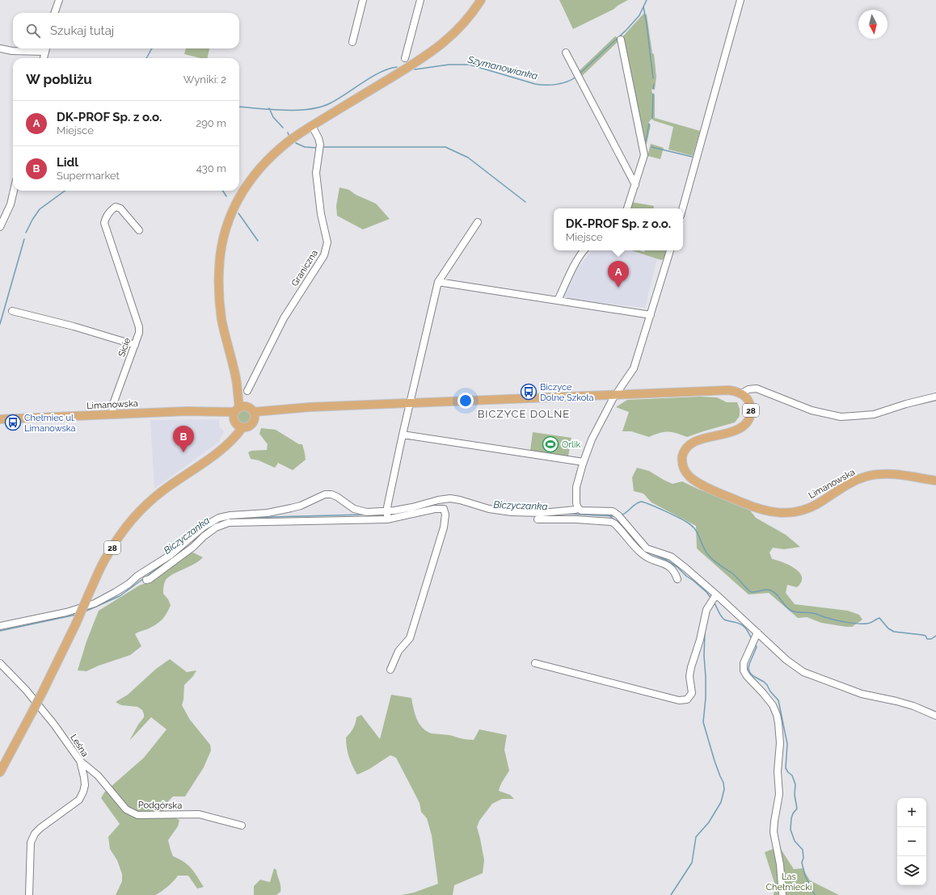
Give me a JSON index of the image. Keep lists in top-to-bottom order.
{
  "streets": {
    "main road": ["Limanowska", "28"],
    "street": [
      "Graniczna",
      "Sicie",
      "Leśna",
      "Podgórska"
    ]
  },
  "crossings": [
    ["Sicie", "Limanowska"],
    ["Limanowska", "28"],
    ["Leśna", "Podgórska"]
  ],
  "districts": ["BICZYCE DOLNE"],
  "water": ["Szymanowianka", "Biczyczanka"],
  "parks": ["Las Chełmiecki"],
  "places": {
    "bus stop": ["Biczyce Dolne Szkoła", "Chełmiec ul. Limanowska"],
    "sports": ["Orlik"]
  },
  "north": "bottom",
  "page": {
    "search": "Szukaj tutaj",
    "heading": ["W pobliżu", "Wyniki: 2"],
    "list": [
      {
        "mark": "A",
        "name": "DK-PROF Sp. z o.o.",
        "note": "Miejsce",
        "value": "290 m"
      },
      {
        "mark": "B",
        "name": "Lidl",
        "note": "Supermarket",
        "value": "430 m"
      }
    ],
    "popup": ["DK-PROF Sp. z o.o.", "Miejsce"],
    "pins": ["A", "B"],
    "map_buttons": ["+", "−"]
  }
}
